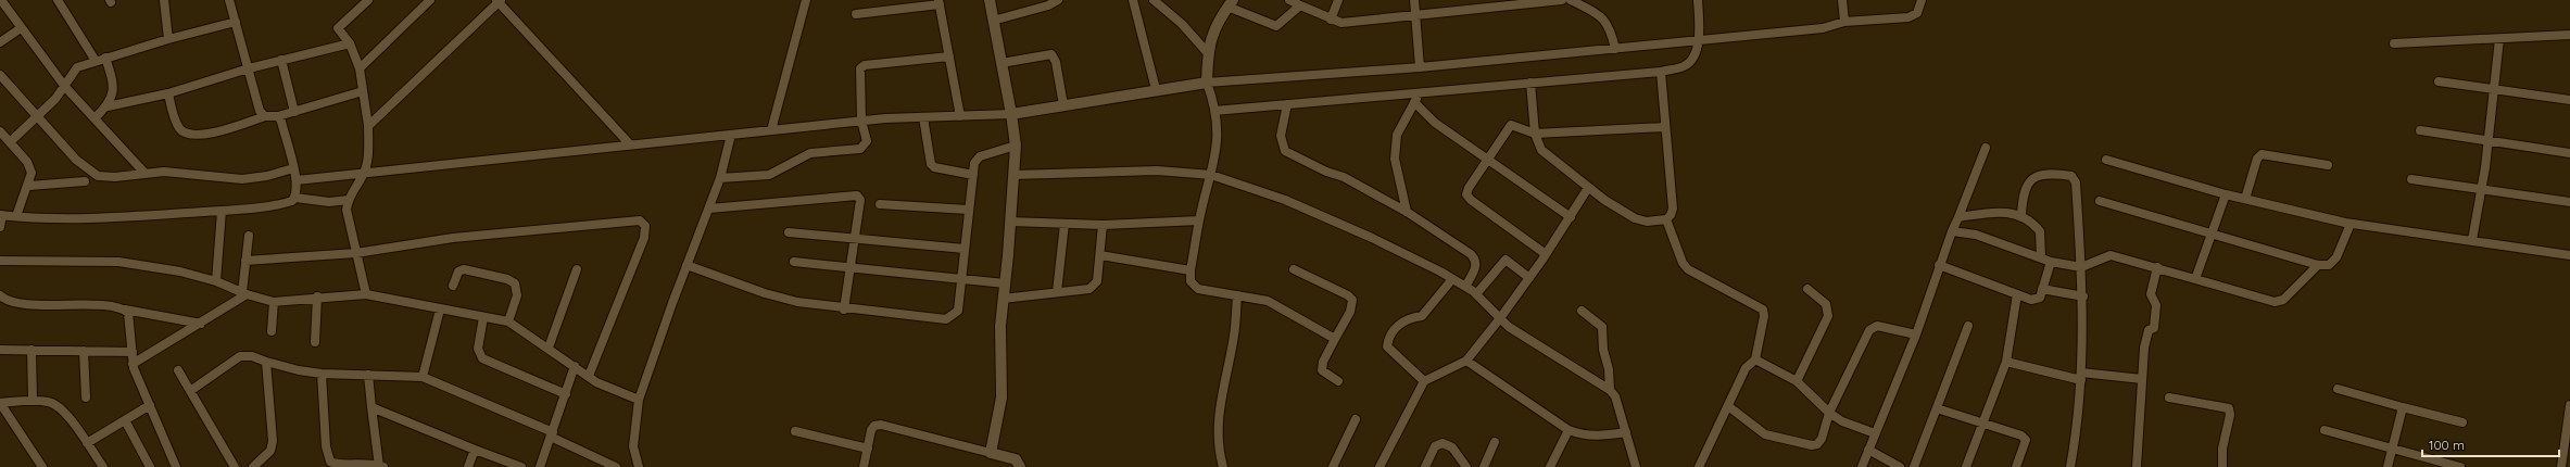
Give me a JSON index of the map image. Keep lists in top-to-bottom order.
{
  "scale_bar": "100 m"
}
